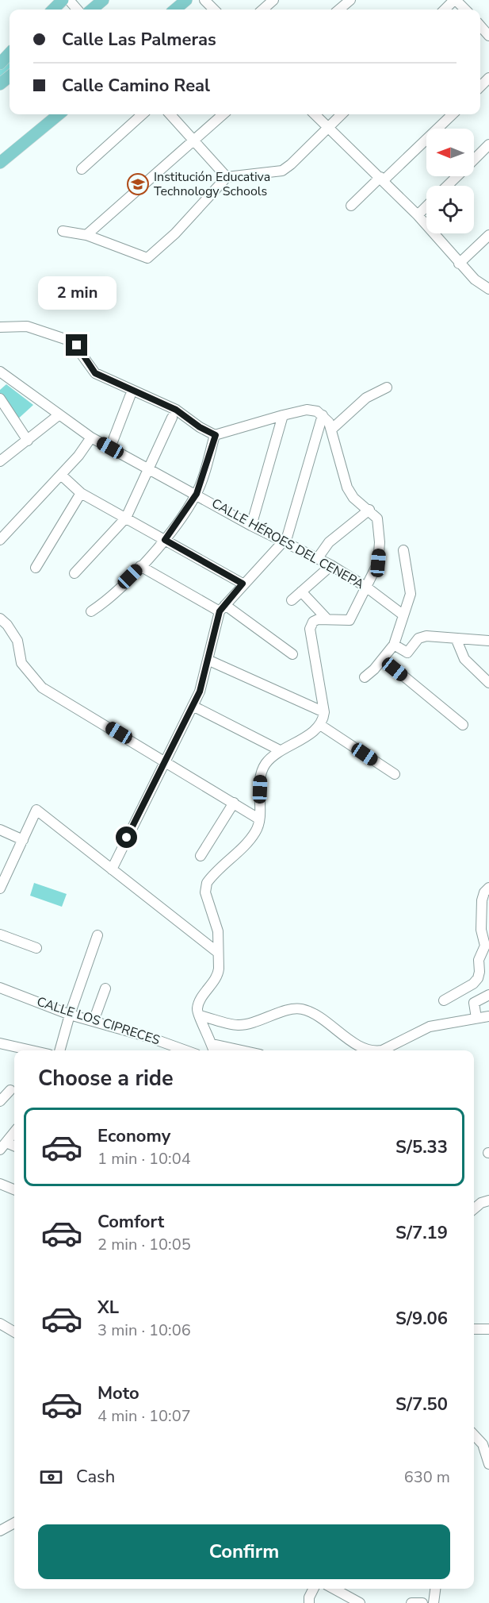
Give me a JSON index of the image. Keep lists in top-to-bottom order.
{
  "streets": {
    "street": ["CALLE HÉROES DEL CENEPA", "CALLE LOS CIPRECES"]
  },
  "places": {
    "school or university": ["Institución Educativa Technology Schools"]
  },
  "north": "left",
  "page": {
    "banner": ["Calle Las Palmeras", "Calle Camino Real"],
    "bubble": "2 min",
    "heading": "Choose a ride",
    "list": [
      {
        "name": "Economy",
        "note": "1 min · 10:04",
        "value": "S/5.33"
      },
      {
        "name": "Comfort",
        "note": "2 min · 10:05",
        "value": "S/7.19"
      },
      {
        "name": "XL",
        "note": "3 min · 10:06",
        "value": "S/9.06"
      },
      {
        "name": "Moto",
        "note": "4 min · 10:07",
        "value": "S/7.50"
      }
    ],
    "pay": ["Cash", "630 m"],
    "buttons": "Confirm"
  }
}
